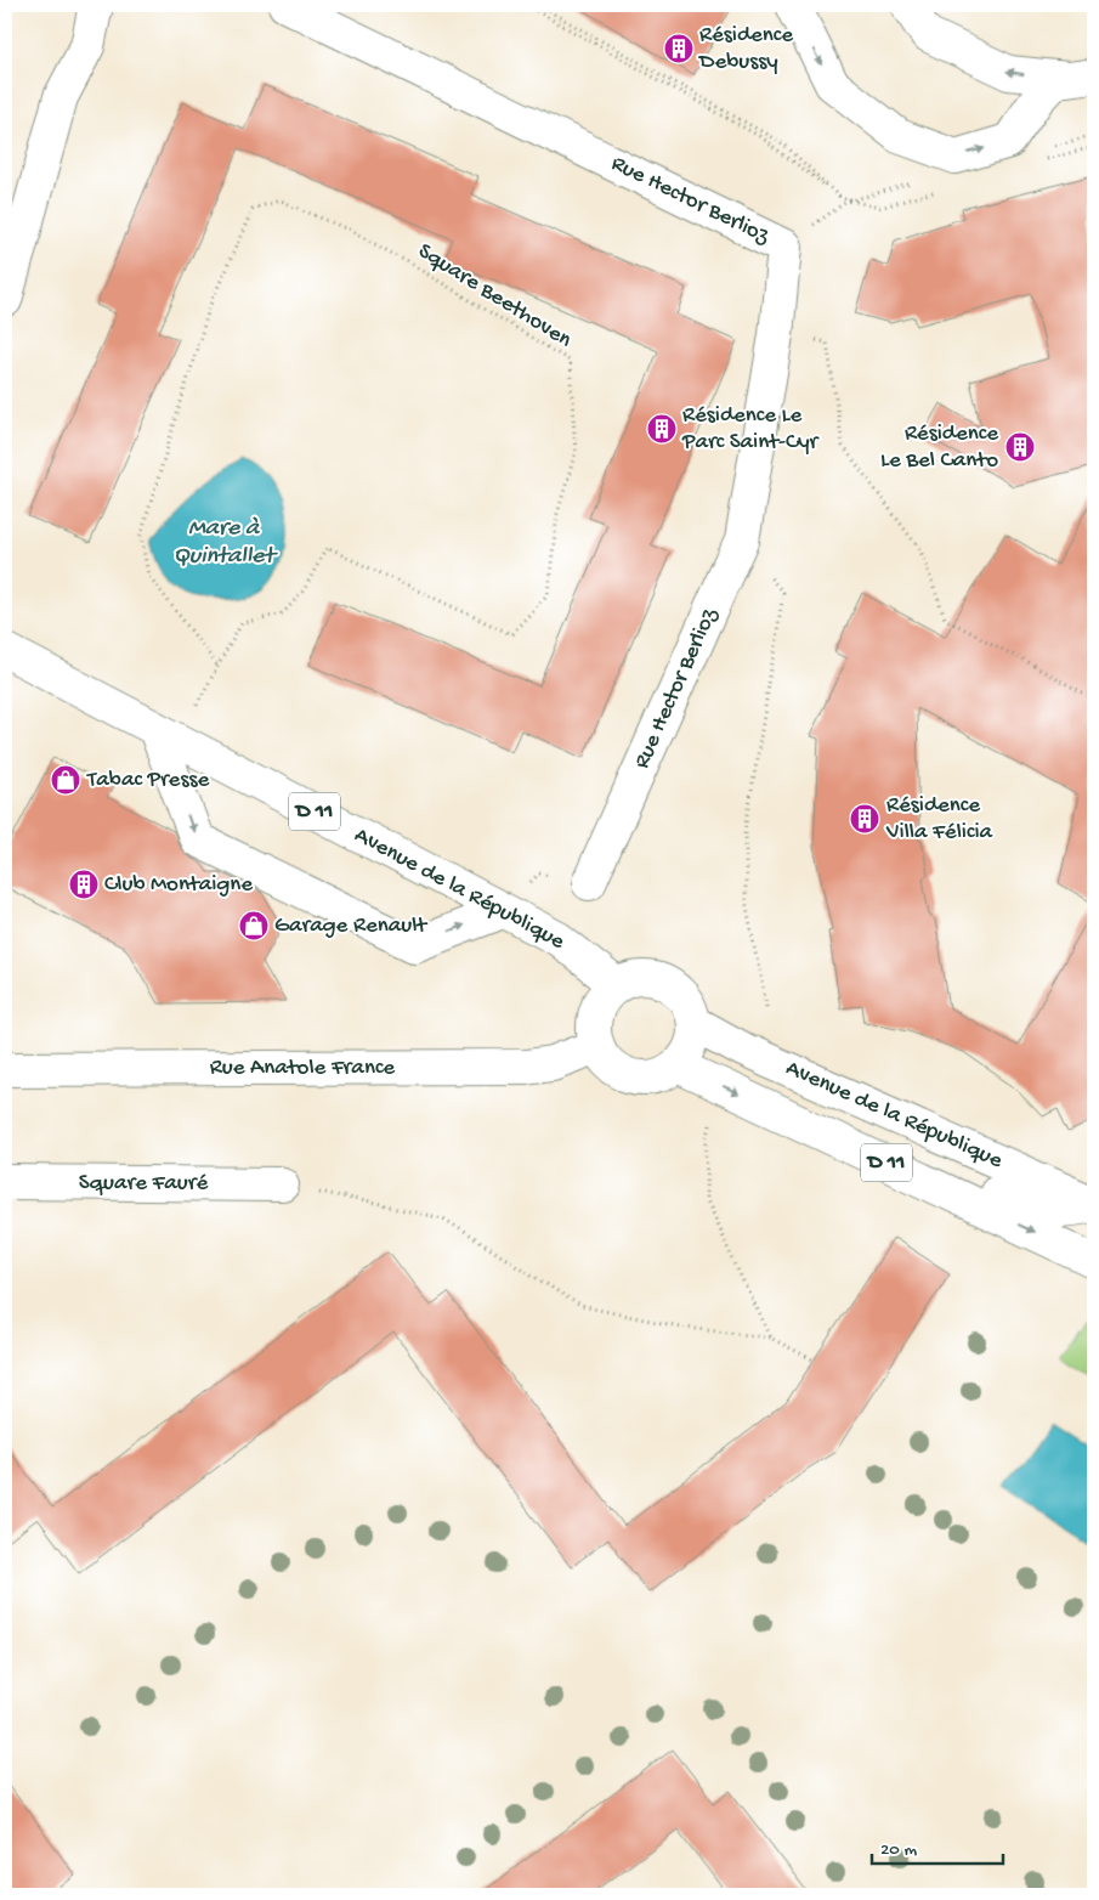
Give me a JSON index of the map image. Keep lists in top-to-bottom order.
{
  "streets": {
    "street": [
      "Rue Hector Berlioz",
      "D 11",
      "Avenue de la République",
      "Rue Anatole France",
      "Square Fauré"
    ],
    "path": ["Square Beethoven"]
  },
  "crossings": [
    ["Avenue de la République", "Rue Anatole France"]
  ],
  "water": ["Mare à Quintallet"],
  "places": {
    "building": [
      "Résidence Debussy",
      "Résidence Le Parc Saint-Cyr",
      "Résidence Le Bel Canto",
      "Résidence Villa Félicia",
      "Club Montaigne"
    ],
    "shop": ["Tabac Presse", "Garage Renault"]
  },
  "scale_bar": "20 m"
}
